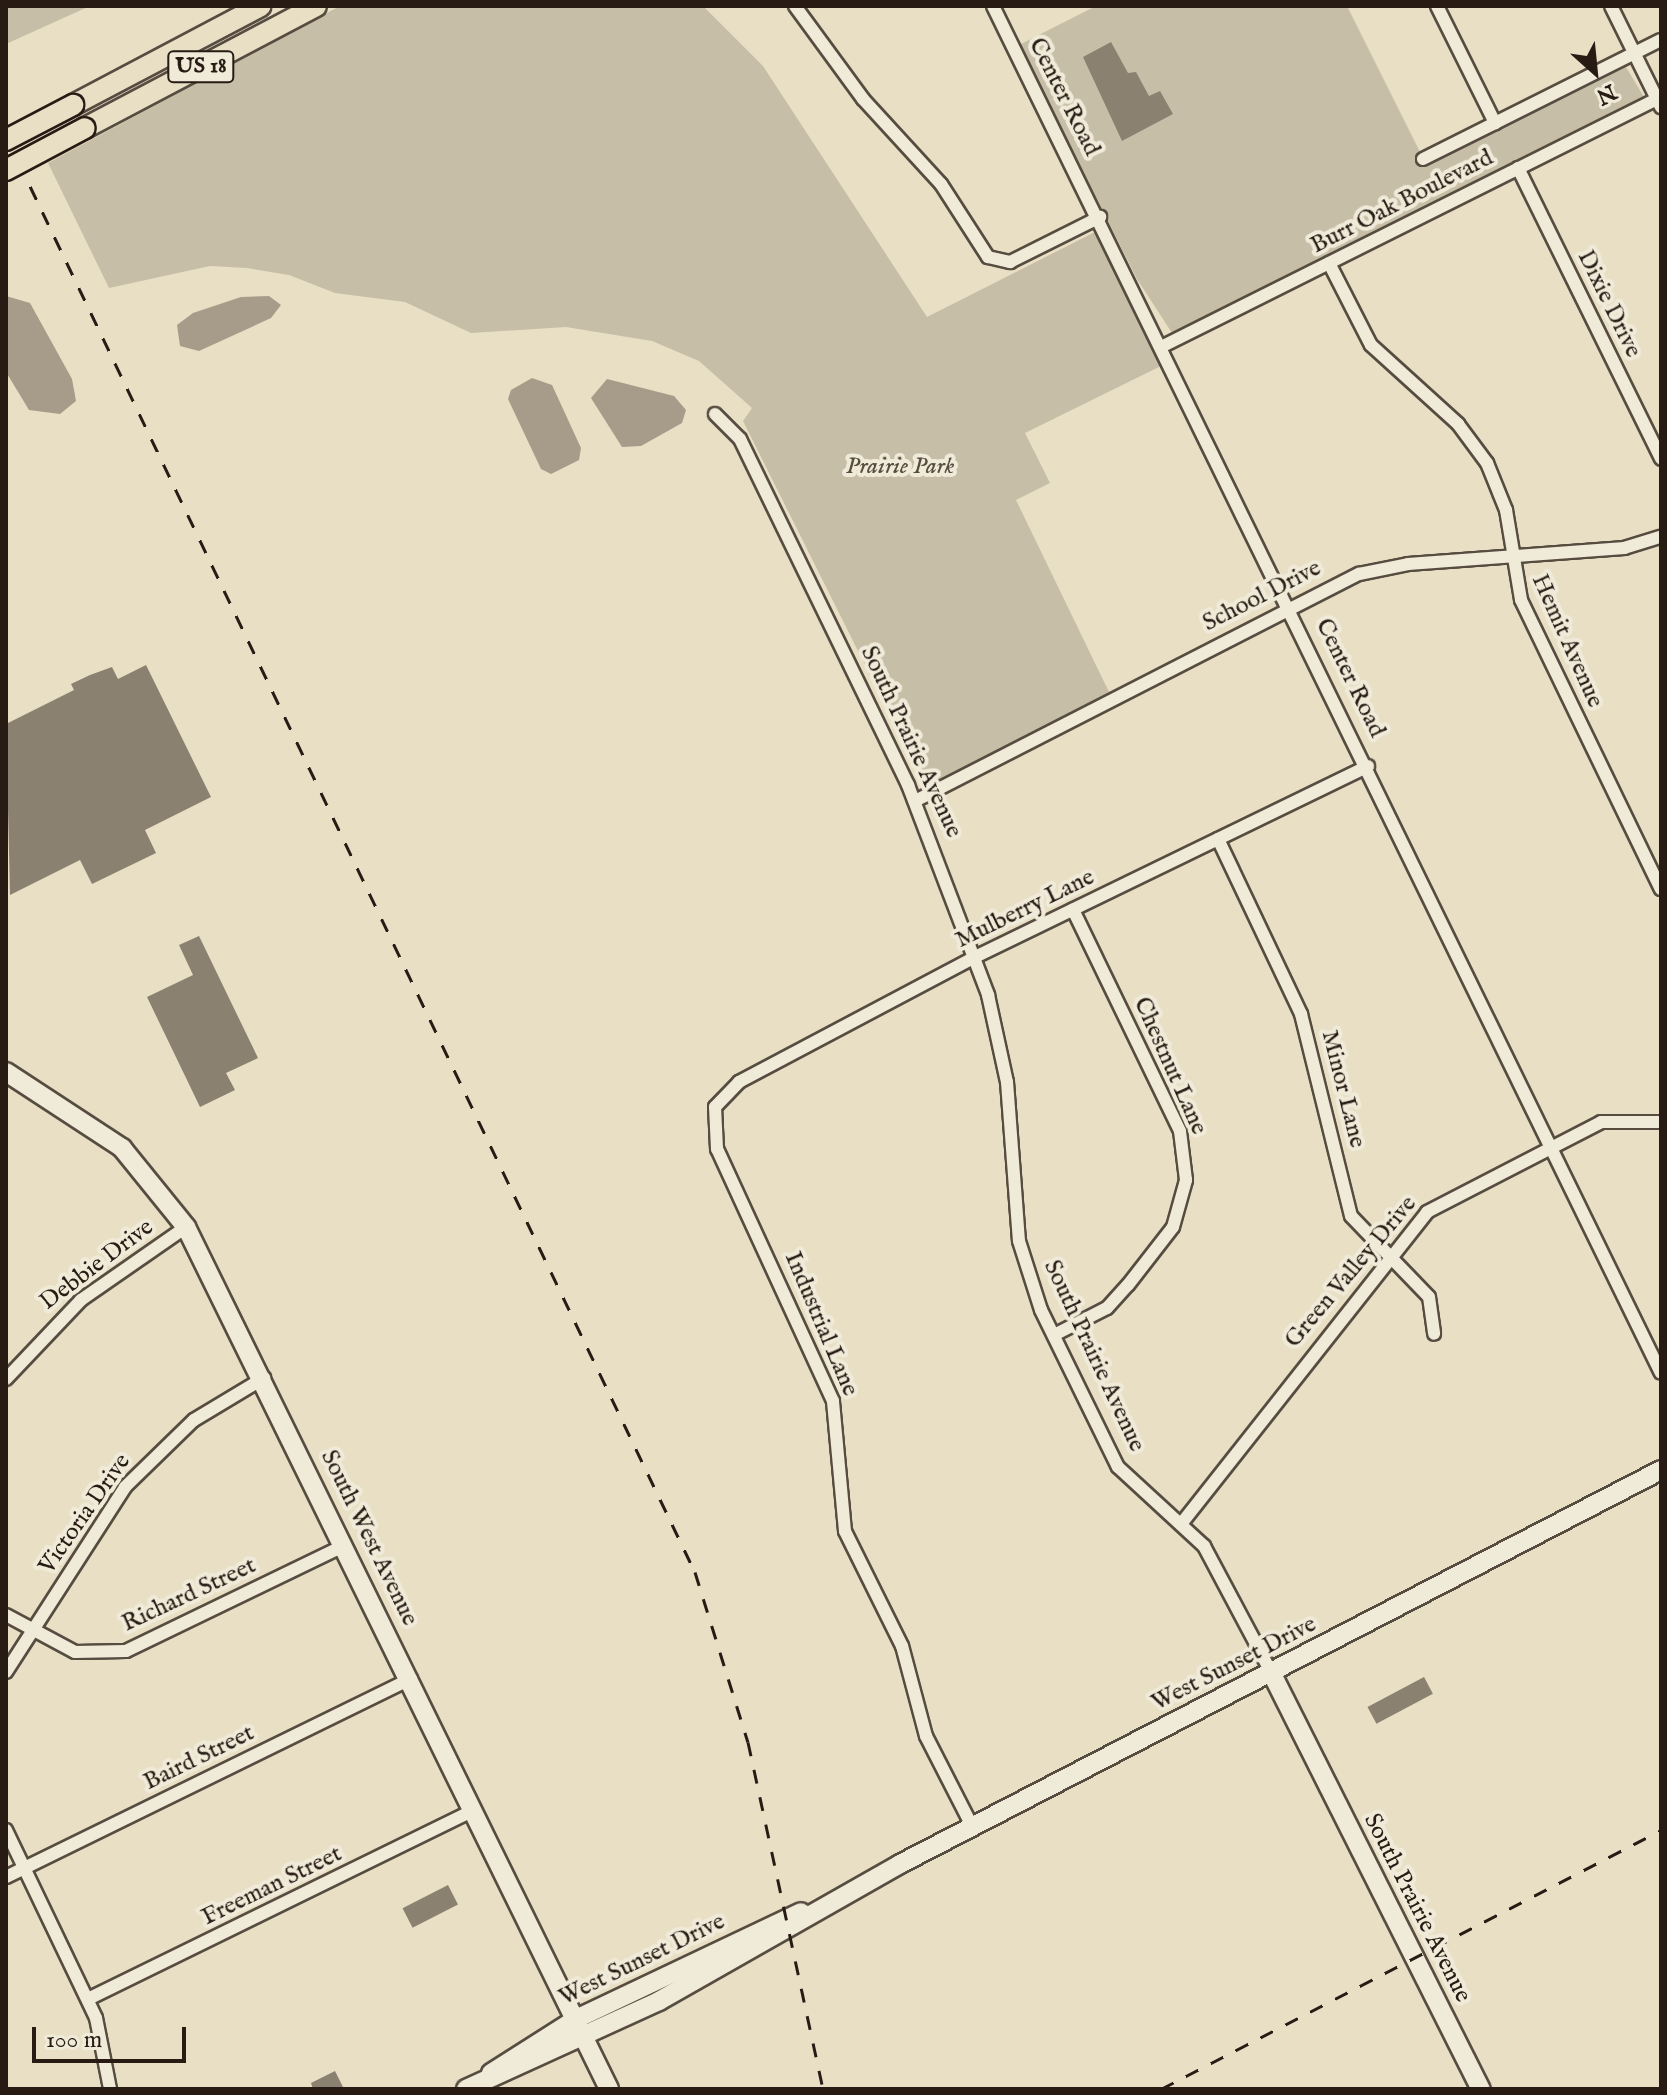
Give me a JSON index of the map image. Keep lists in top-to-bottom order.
{
  "streets": {
    "main road": [
      "US 18",
      "South Prairie Avenue",
      "South West Avenue",
      "West Sunset Drive"
    ],
    "street": [
      "Center Road",
      "Burr Oak Boulevard",
      "Dixie Drive",
      "School Drive",
      "Hemit Avenue",
      "Mulberry Lane",
      "Chestnut Lane",
      "Minor Lane",
      "Debbie Drive",
      "Green Valley Drive",
      "Industrial Lane",
      "Victoria Drive",
      "Richard Street",
      "Baird Street",
      "Freeman Street"
    ]
  },
  "crossings": [
    ["Center Road", "Burr Oak Boulevard"],
    ["Center Road", "School Drive"],
    ["Center Road", "Mulberry Lane"],
    ["Center Road", "Green Valley Drive"],
    ["Burr Oak Boulevard", "Dixie Drive"],
    ["Burr Oak Boulevard", "Hemit Avenue"],
    ["School Drive", "Hemit Avenue"],
    ["School Drive", "South Prairie Avenue"],
    ["South Prairie Avenue", "Mulberry Lane"],
    ["South Prairie Avenue", "Chestnut Lane"],
    ["South Prairie Avenue", "Green Valley Drive"],
    ["South Prairie Avenue", "West Sunset Drive"],
    ["Mulberry Lane", "Chestnut Lane"],
    ["Mulberry Lane", "Minor Lane"],
    ["Mulberry Lane", "Industrial Lane"],
    ["Minor Lane", "Green Valley Drive"],
    ["Debbie Drive", "South West Avenue"],
    ["Industrial Lane", "West Sunset Drive"],
    ["Victoria Drive", "South West Avenue"],
    ["Victoria Drive", "Richard Street"],
    ["South West Avenue", "Richard Street"],
    ["South West Avenue", "West Sunset Drive"],
    ["South West Avenue", "Baird Street"],
    ["South West Avenue", "Freeman Street"]
  ],
  "parks": ["Prairie Park"],
  "scale_bar": "100 m",
  "north": "bottom right"
}
